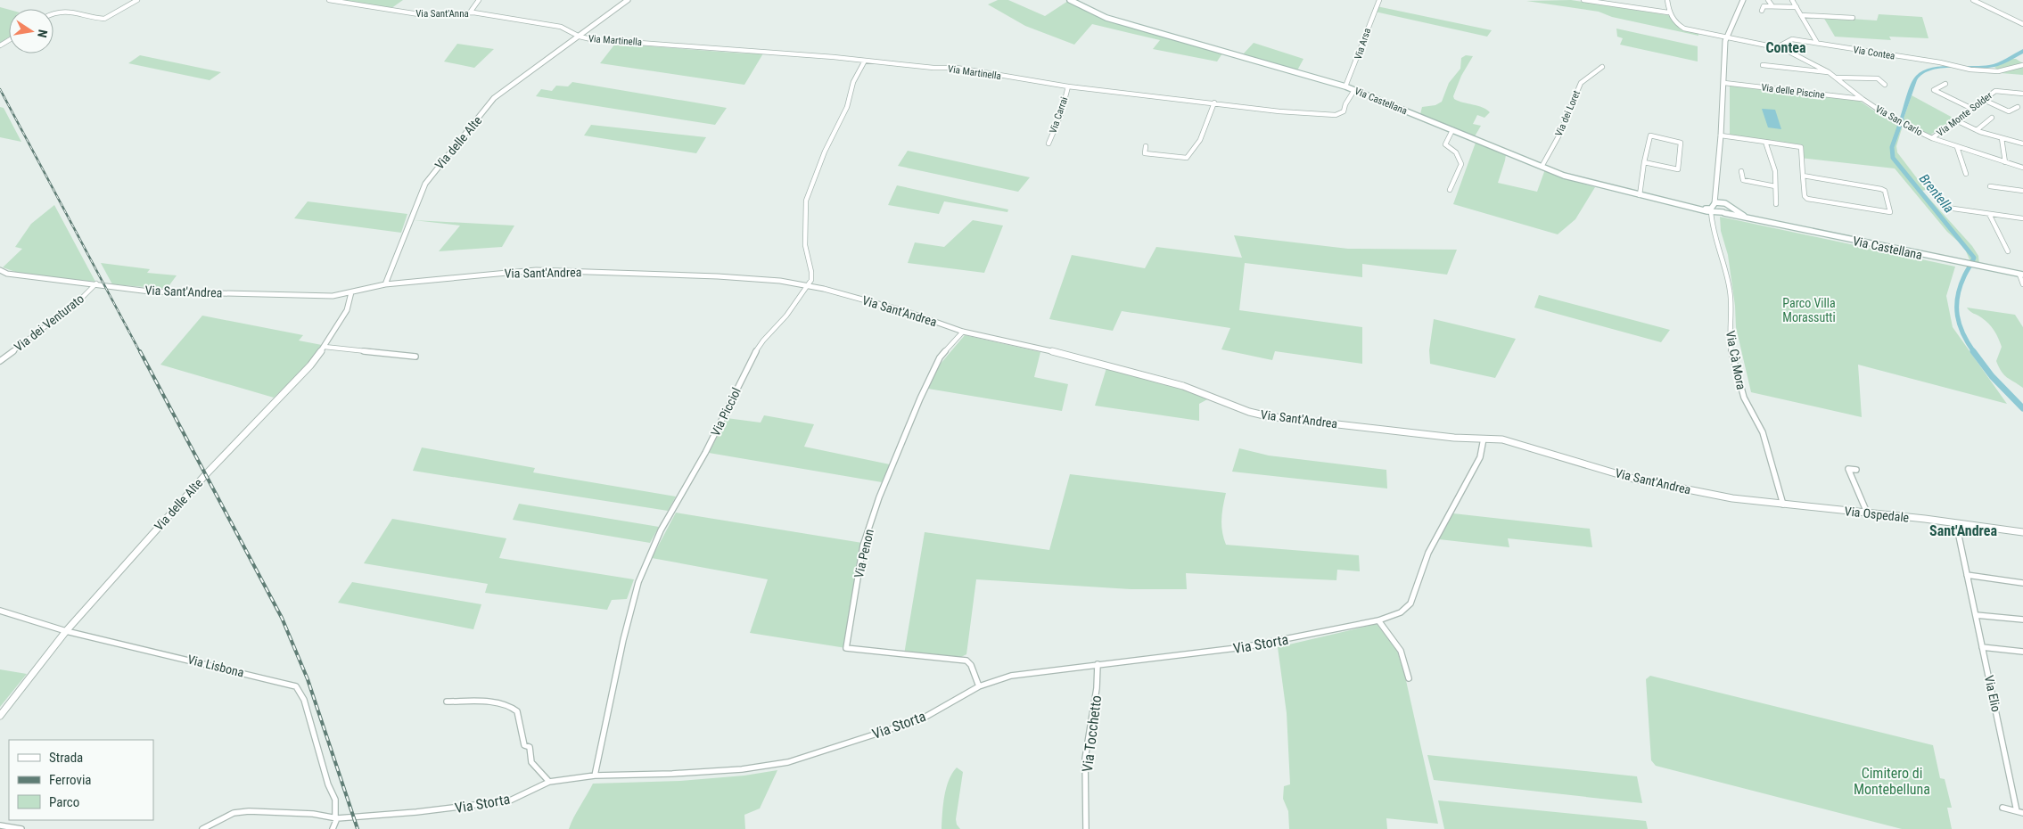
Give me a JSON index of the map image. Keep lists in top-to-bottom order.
{
  "streets": {
    "main road": ["Via Castellana"],
    "street": [
      "Via Sant'Anna",
      "Via Martinella",
      "Via Arsa",
      "Via Contea",
      "Via delle Piscine",
      "Via dei Loret",
      "Via Monte Solder",
      "Via Carrai",
      "Via San Carlo",
      "Via delle Alte",
      "Via Sant'Andrea",
      "Via dei Venturato",
      "Via Cà Mora",
      "Via Picciol",
      "Via Ospedale",
      "Via Penon",
      "Via Storta",
      "Via Lisbona",
      "Via Elio",
      "Via Tocchetto"
    ]
  },
  "crossings": [
    ["Via Sant'Anna", "Via Martinella"],
    ["Via Sant'Anna", "Via delle Alte"],
    ["Via Martinella", "Via Castellana"],
    ["Via Martinella", "Via Carrai"],
    ["Via Martinella", "Via delle Alte"],
    ["Via Arsa", "Via Castellana"],
    ["Via Contea", "Via San Carlo"],
    ["Via delle Piscine", "Via San Carlo"],
    ["Via Castellana", "Via dei Loret"],
    ["Via Castellana", "Via Cà Mora"],
    ["Via Monte Solder", "Via San Carlo"],
    ["Via delle Alte", "Via Sant'Andrea"],
    ["Via delle Alte", "Via Lisbona"],
    ["Via Sant'Andrea", "Via dei Venturato"],
    ["Via Sant'Andrea", "Via Cà Mora"],
    ["Via Sant'Andrea", "Via Picciol"],
    ["Via Sant'Andrea", "Via Ospedale"],
    ["Via Sant'Andrea", "Via Penon"],
    ["Via Sant'Andrea", "Via Storta"],
    ["Via Cà Mora", "Via Ospedale"],
    ["Via Picciol", "Via Storta"],
    ["Via Ospedale", "Via Elio"],
    ["Via Penon", "Via Storta"],
    ["Via Storta", "Via Lisbona"],
    ["Via Storta", "Via Tocchetto"]
  ],
  "districts": ["Contea", "Sant'Andrea"],
  "water": ["Brentella"],
  "parks": ["Parco Villa Morassutti", "Cimitero di Montebelluna"],
  "legend": ["Strada", "Ferrovia", "Parco"],
  "north": "right"
}
